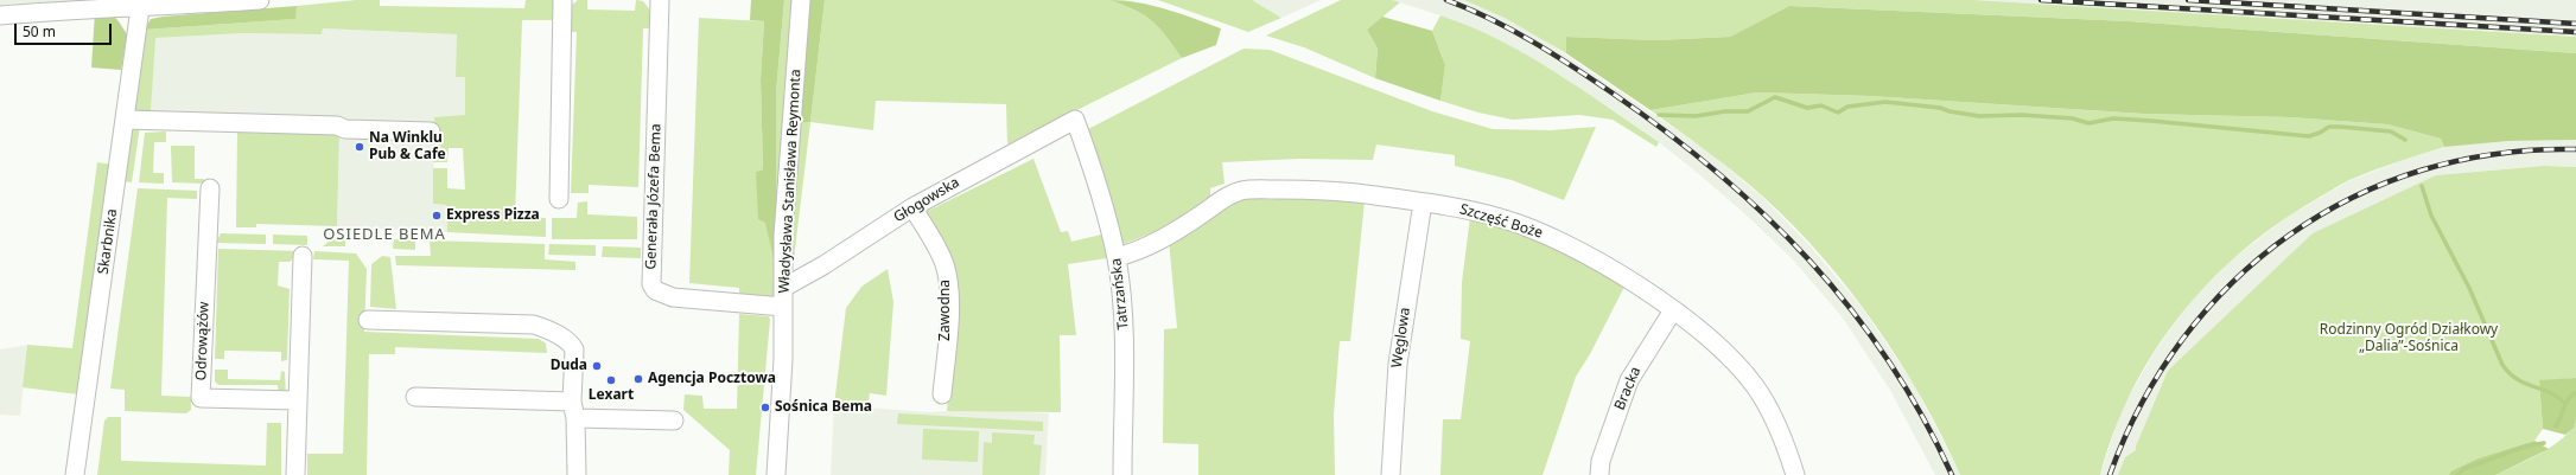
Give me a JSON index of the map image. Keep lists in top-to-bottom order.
{
  "streets": {
    "street": [
      "Władysława Stanisława Reymonta",
      "Generała Józefa Bema",
      "Głogowska",
      "Szczęść Boże",
      "Skarbnika",
      "Tatrzańska",
      "Zawodna",
      "Węglowa",
      "Odrowążów",
      "Bracka"
    ]
  },
  "crossings": [
    ["Władysława Stanisława Reymonta", "Generała Józefa Bema"],
    ["Władysława Stanisława Reymonta", "Głogowska"],
    ["Głogowska", "Tatrzańska"],
    ["Głogowska", "Zawodna"],
    ["Szczęść Boże", "Tatrzańska"],
    ["Szczęść Boże", "Węglowa"],
    ["Szczęść Boże", "Bracka"]
  ],
  "districts": ["OSIEDLE BEMA"],
  "parks": ["Rodzinny Ogród Działkowy „Dalia”-Sośnica"],
  "places": [
    "Na Winklu Pub & Cafe",
    "Express Pizza",
    "Duda",
    "Agencja Pocztowa",
    "Lexart",
    "Sośnica Bema"
  ],
  "scale_bar": "50 m"
}
